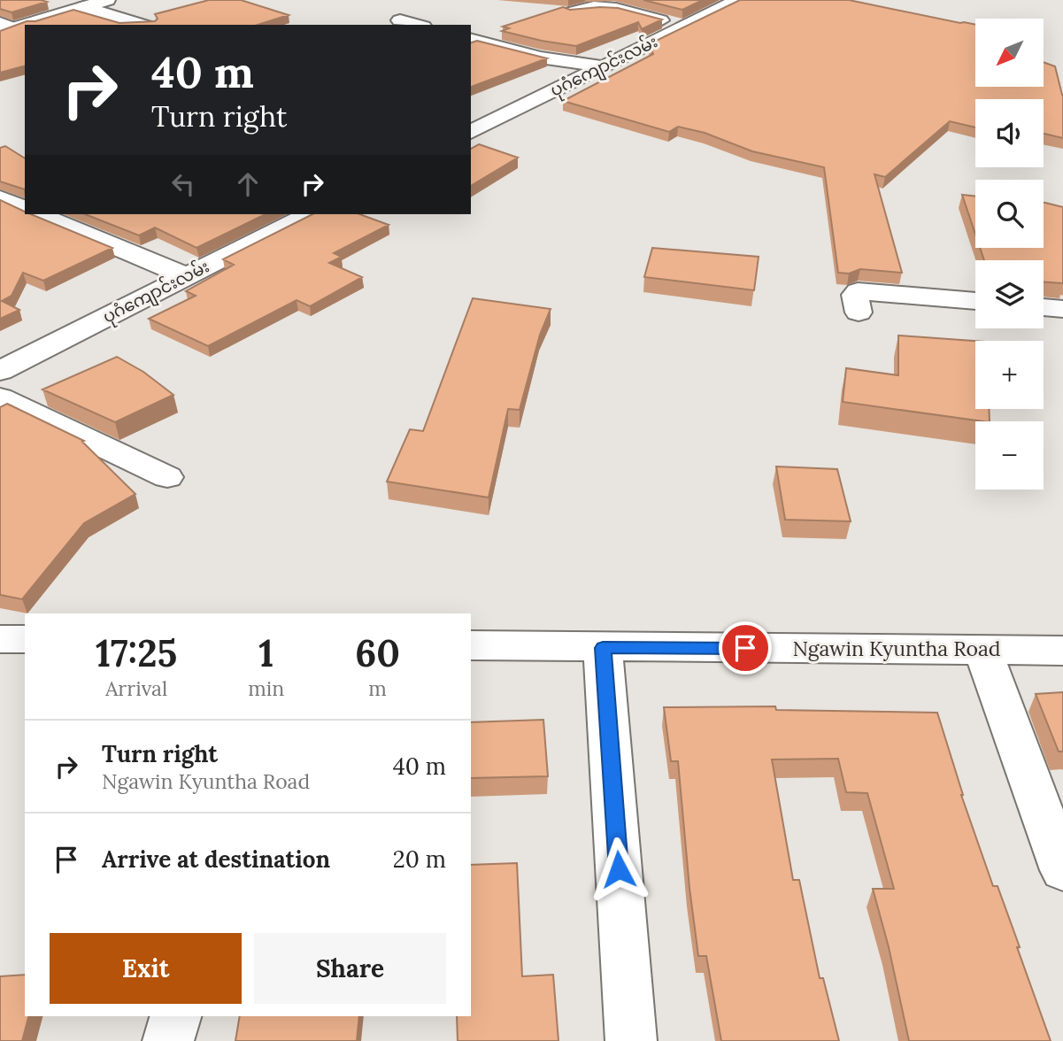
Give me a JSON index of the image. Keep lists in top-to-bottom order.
{
  "streets": {
    "street": ["ပုဂံကျောင်းလမ်း", "Ngawin Kyuntha Road"]
  },
  "north": "bottom left",
  "page": {
    "map_buttons": ["+", "−"],
    "turn": ["40 m", "Turn right"],
    "eta": [
      "17:25",
      "Arrival",
      "1",
      "min",
      "60",
      "m"
    ],
    "list": [
      {
        "name": "Turn right",
        "note": "Ngawin Kyuntha Road",
        "value": "40 m"
      },
      {
        "name": "Arrive at destination",
        "value": "20 m"
      }
    ],
    "buttons": ["Exit", "Share"]
  }
}
